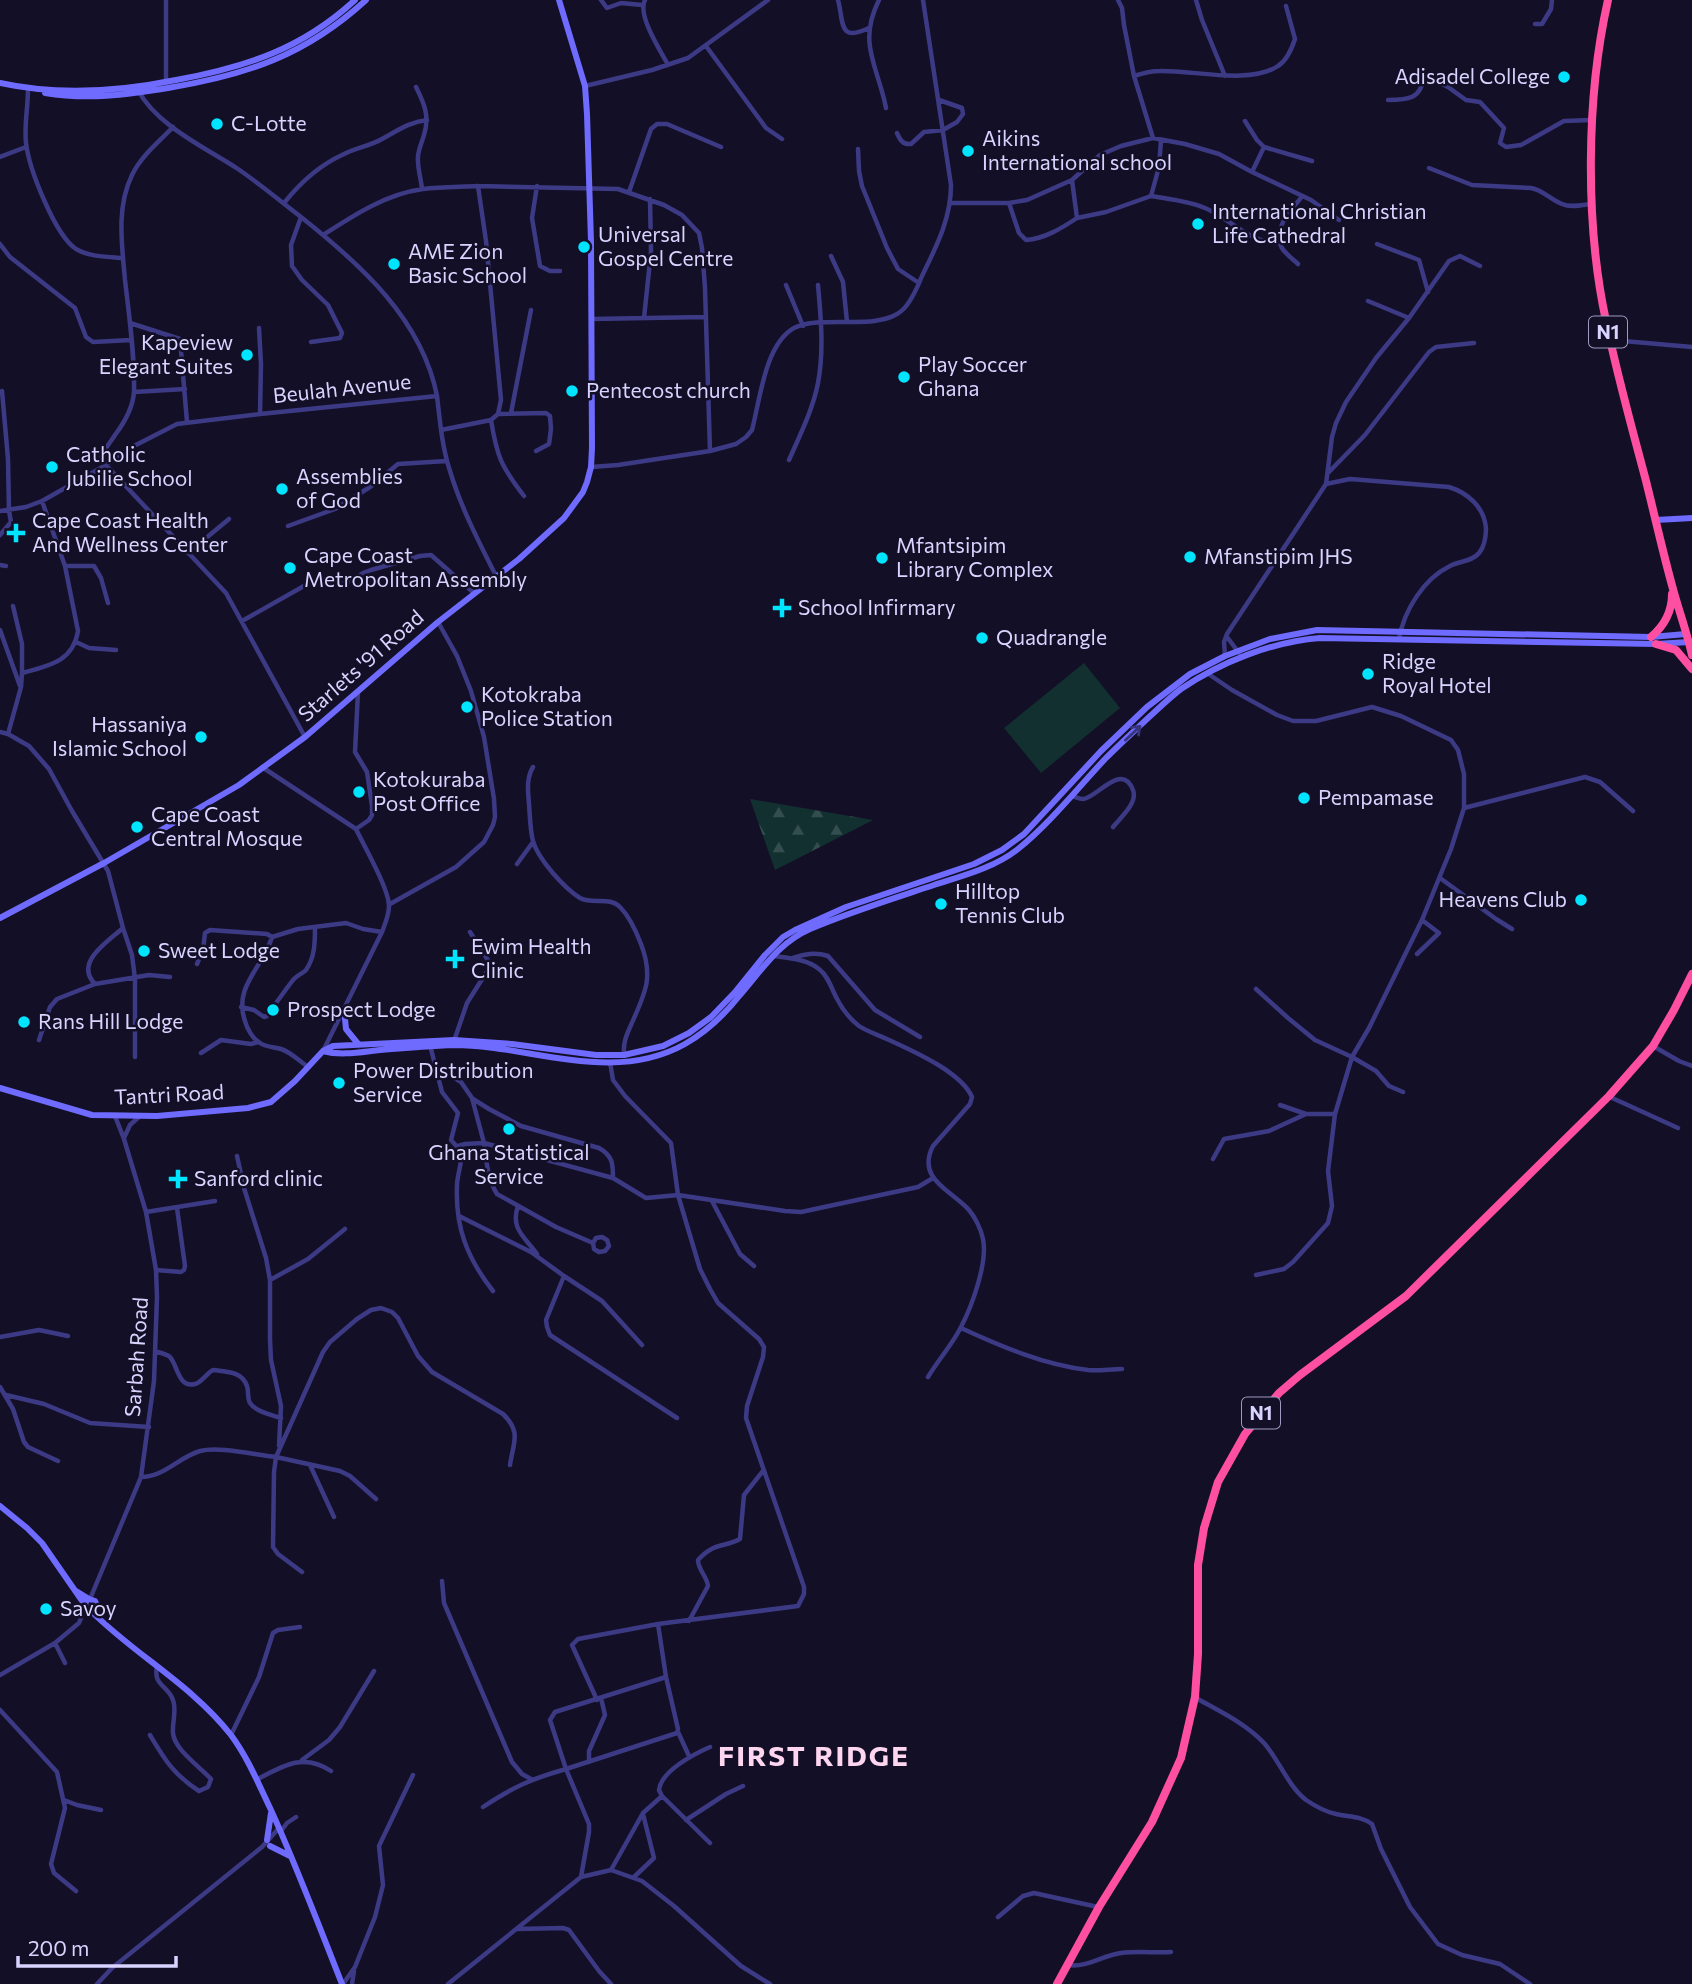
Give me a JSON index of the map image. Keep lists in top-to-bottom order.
{
  "streets": {
    "highway": ["N1"],
    "street": [
      "Beulah Avenue",
      "Starlets '91 Road",
      "Tantri Road",
      "Sarbah Road"
    ]
  },
  "crossings": [
    ["Tantri Road", "Sarbah Road"]
  ],
  "districts": ["FIRST RIDGE"],
  "places": {
    "other": [
      "Adisadel College",
      "C-Lotte",
      "Aikins International school",
      "International Christian Life Cathedral",
      "Universal Gospel Centre",
      "AME Zion Basic School",
      "Kapeview Elegant Suites",
      "Play Soccer Ghana",
      "Pentecost church",
      "Catholic Jubilie School",
      "Assemblies of God",
      "Mfanstipim JHS",
      "Mfantsipim Library Complex",
      "Cape Coast Metropolitan Assembly",
      "Quadrangle",
      "Ridge Royal Hotel",
      "Kotokraba Police Station",
      "Hassaniya Islamic School",
      "Kotokuraba Post Office",
      "Pempamase",
      "Cape Coast Central Mosque",
      "Heavens Club",
      "Hilltop Tennis Club",
      "Sweet Lodge",
      "Prospect Lodge",
      "Rans Hill Lodge",
      "Power Distribution Service",
      "Ghana Statistical Service",
      "Savoy"
    ],
    "health": [
      "Cape Coast Health And Wellness Center",
      "School Infirmary",
      "Ewim Health Clinic",
      "Sanford clinic"
    ]
  },
  "scale_bar": "200 m"
}
